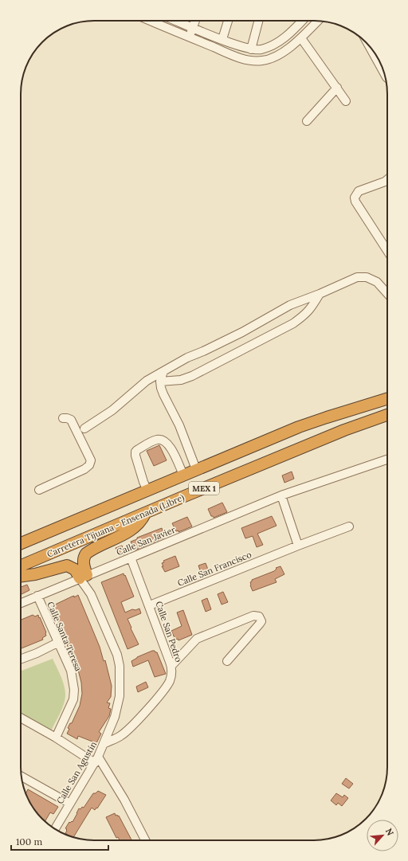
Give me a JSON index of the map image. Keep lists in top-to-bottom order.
{
  "streets": {
    "highway": ["MEX 1", "Carretera Tijuana - Ensenada (Libre)"],
    "street": [
      "Calle San Javier",
      "Calle San Francisco",
      "Calle San Pedro",
      "Calle Santa Teresa",
      "Calle San Agustín"
    ]
  },
  "crossings": [
    ["Calle San Javier", "Calle San Pedro"],
    ["Calle San Javier", "Calle Santa Teresa"],
    ["Calle San Javier", "Calle San Agustín"],
    ["Calle San Francisco", "Calle San Pedro"],
    ["Calle San Pedro", "Calle San Agustín"]
  ],
  "scale_bar": "100 m",
  "north": "top right"
}
